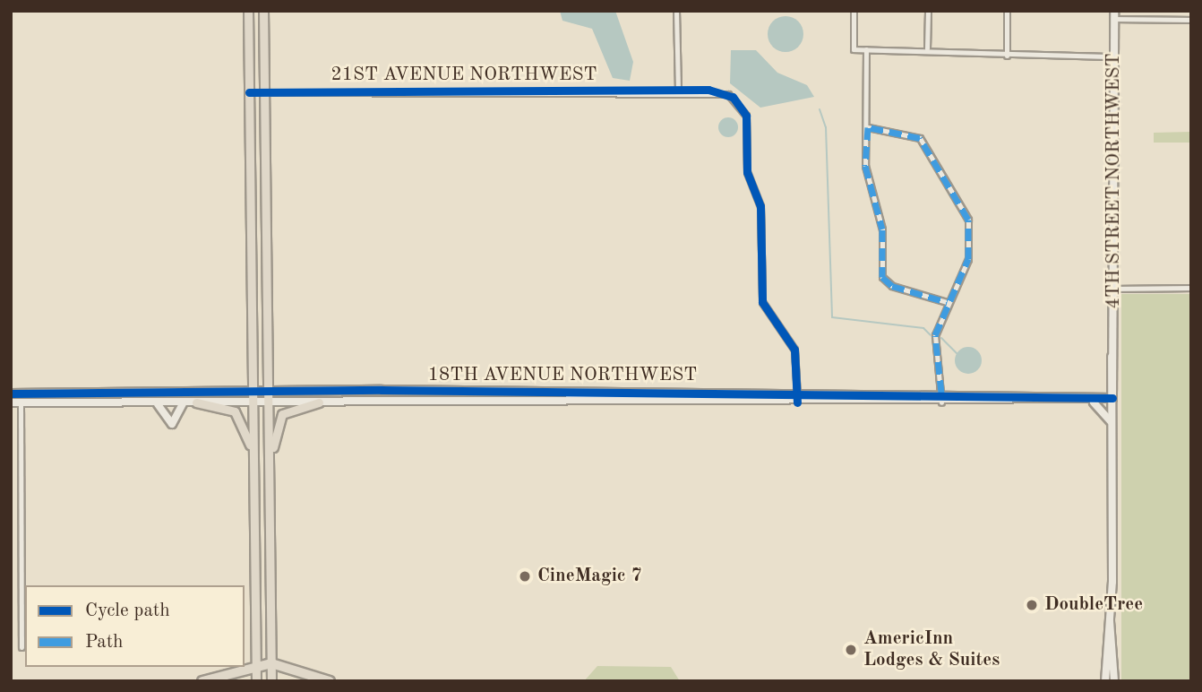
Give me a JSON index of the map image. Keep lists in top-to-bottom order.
{
  "streets": {
    "street": ["21ST AVENUE NORTHWEST", "4TH STREET NORTHWEST", "18TH AVENUE NORTHWEST"]
  },
  "crossings": [
    ["21ST AVENUE NORTHWEST", "18TH AVENUE NORTHWEST"],
    ["4TH STREET NORTHWEST", "18TH AVENUE NORTHWEST"]
  ],
  "places": ["CineMagic 7", "DoubleTree", "AmericInn Lodges & Suites"],
  "legend": ["Cycle path", "Path"]
}
